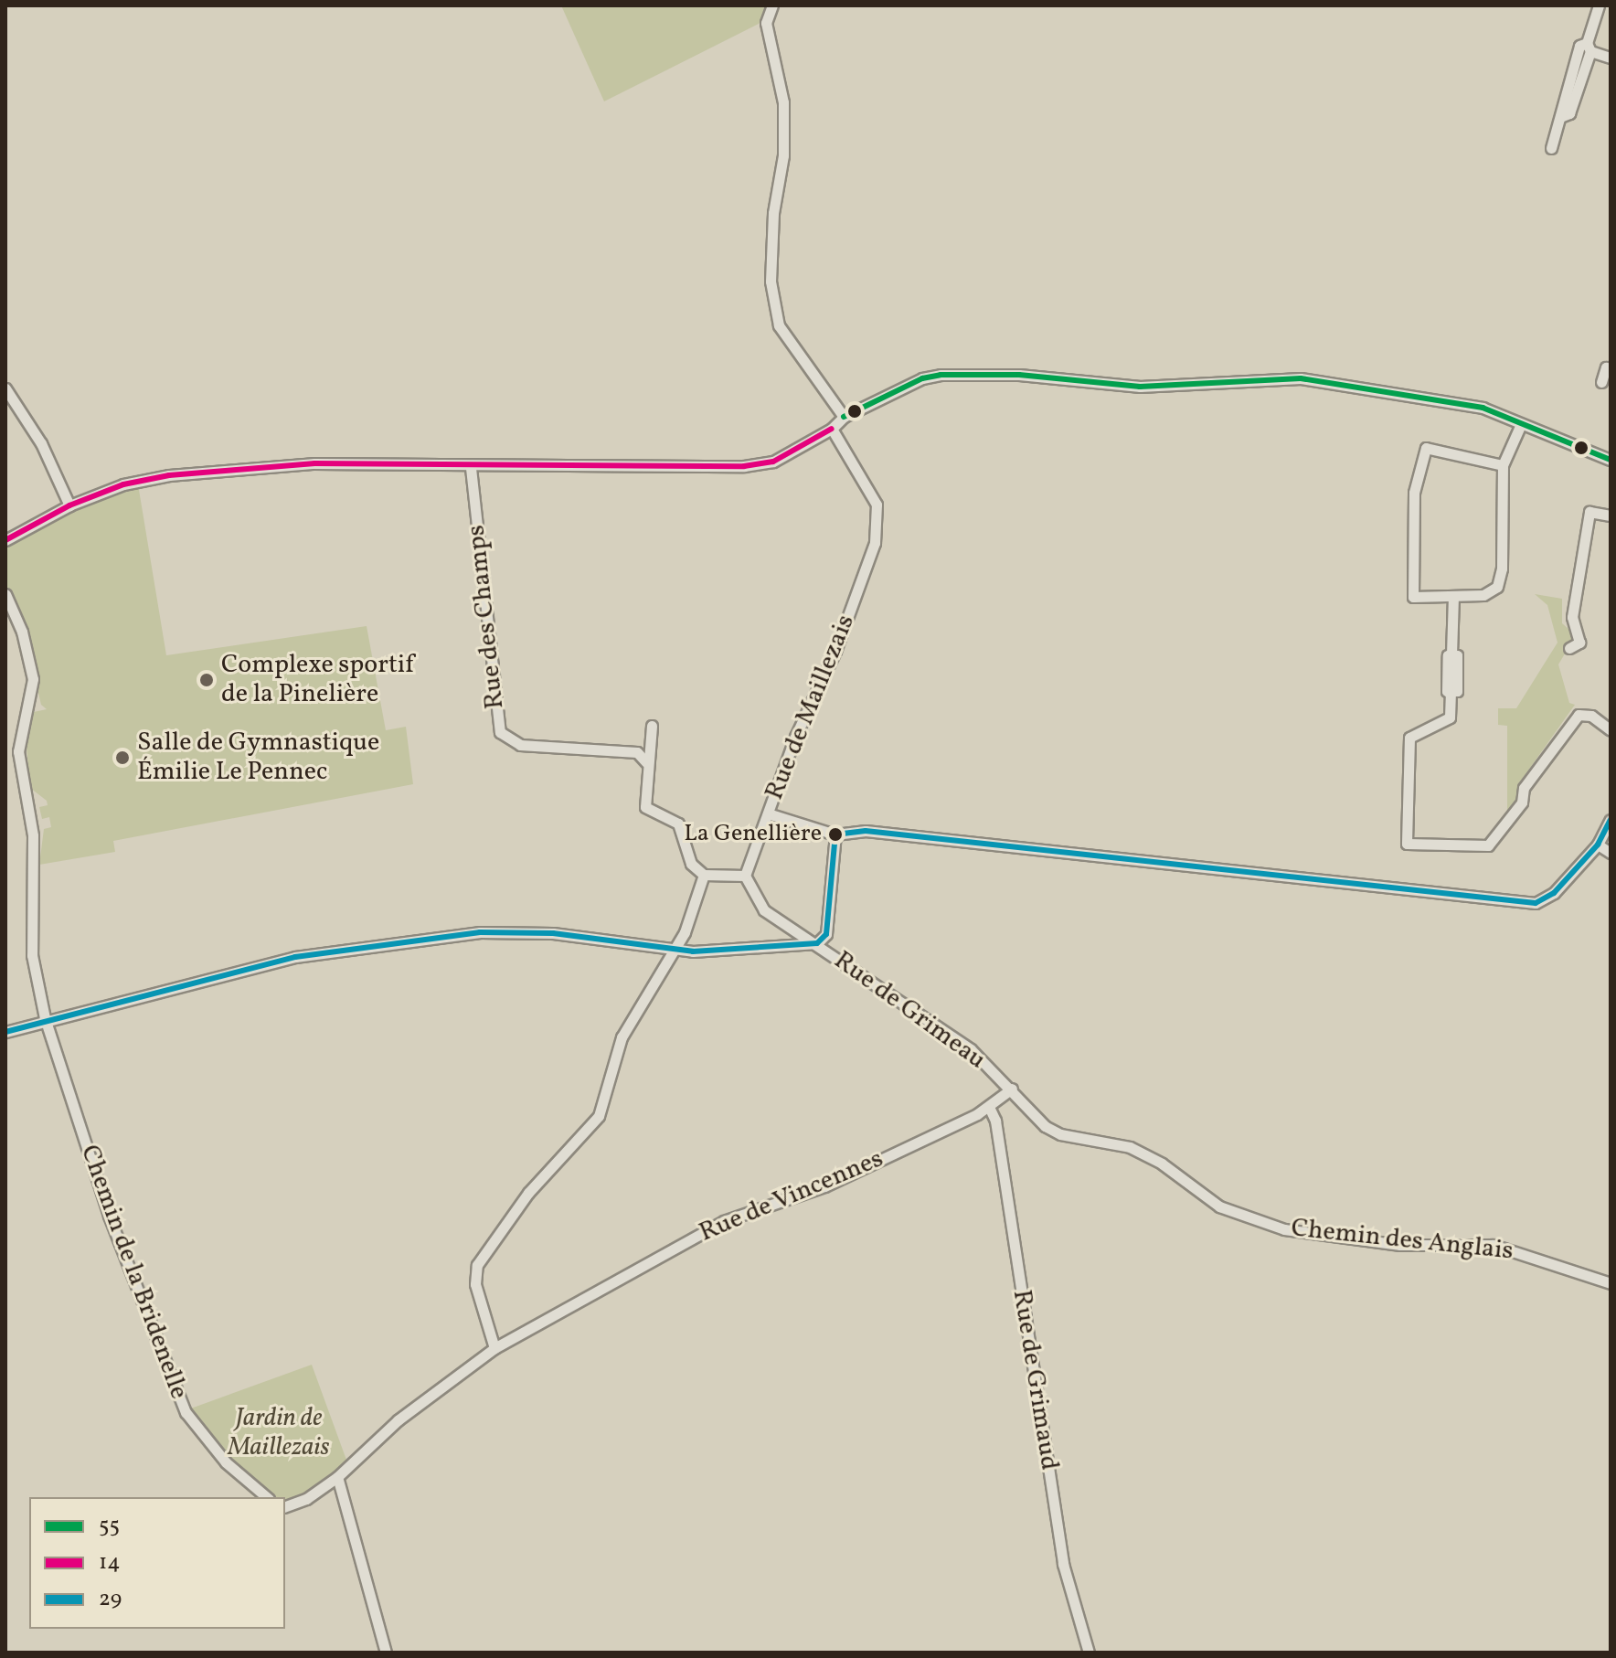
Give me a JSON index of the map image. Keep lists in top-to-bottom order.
{
  "streets": {
    "street": [
      "Rue des Champs",
      "Rue de Maillezais",
      "Rue de Grimeau",
      "Rue de Vincennes",
      "Chemin des Anglais",
      "Chemin de la Bridenelle",
      "Rue de Grimaud"
    ]
  },
  "crossings": [
    ["Rue de Maillezais", "Rue de Grimeau"],
    ["Rue de Grimeau", "Rue de Vincennes"],
    ["Rue de Grimeau", "Chemin des Anglais"],
    ["Rue de Vincennes", "Chemin des Anglais"],
    ["Rue de Vincennes", "Rue de Grimaud"]
  ],
  "parks": ["Jardin de Maillezais"],
  "places": ["Complexe sportif de la Pinelière", "Salle de Gymnastique Émilie Le Pennec", "La Genellière"],
  "lines": ["transit line 55", "transit line 14", "transit line 29"],
  "legend": ["55", "14", "29"]
}
